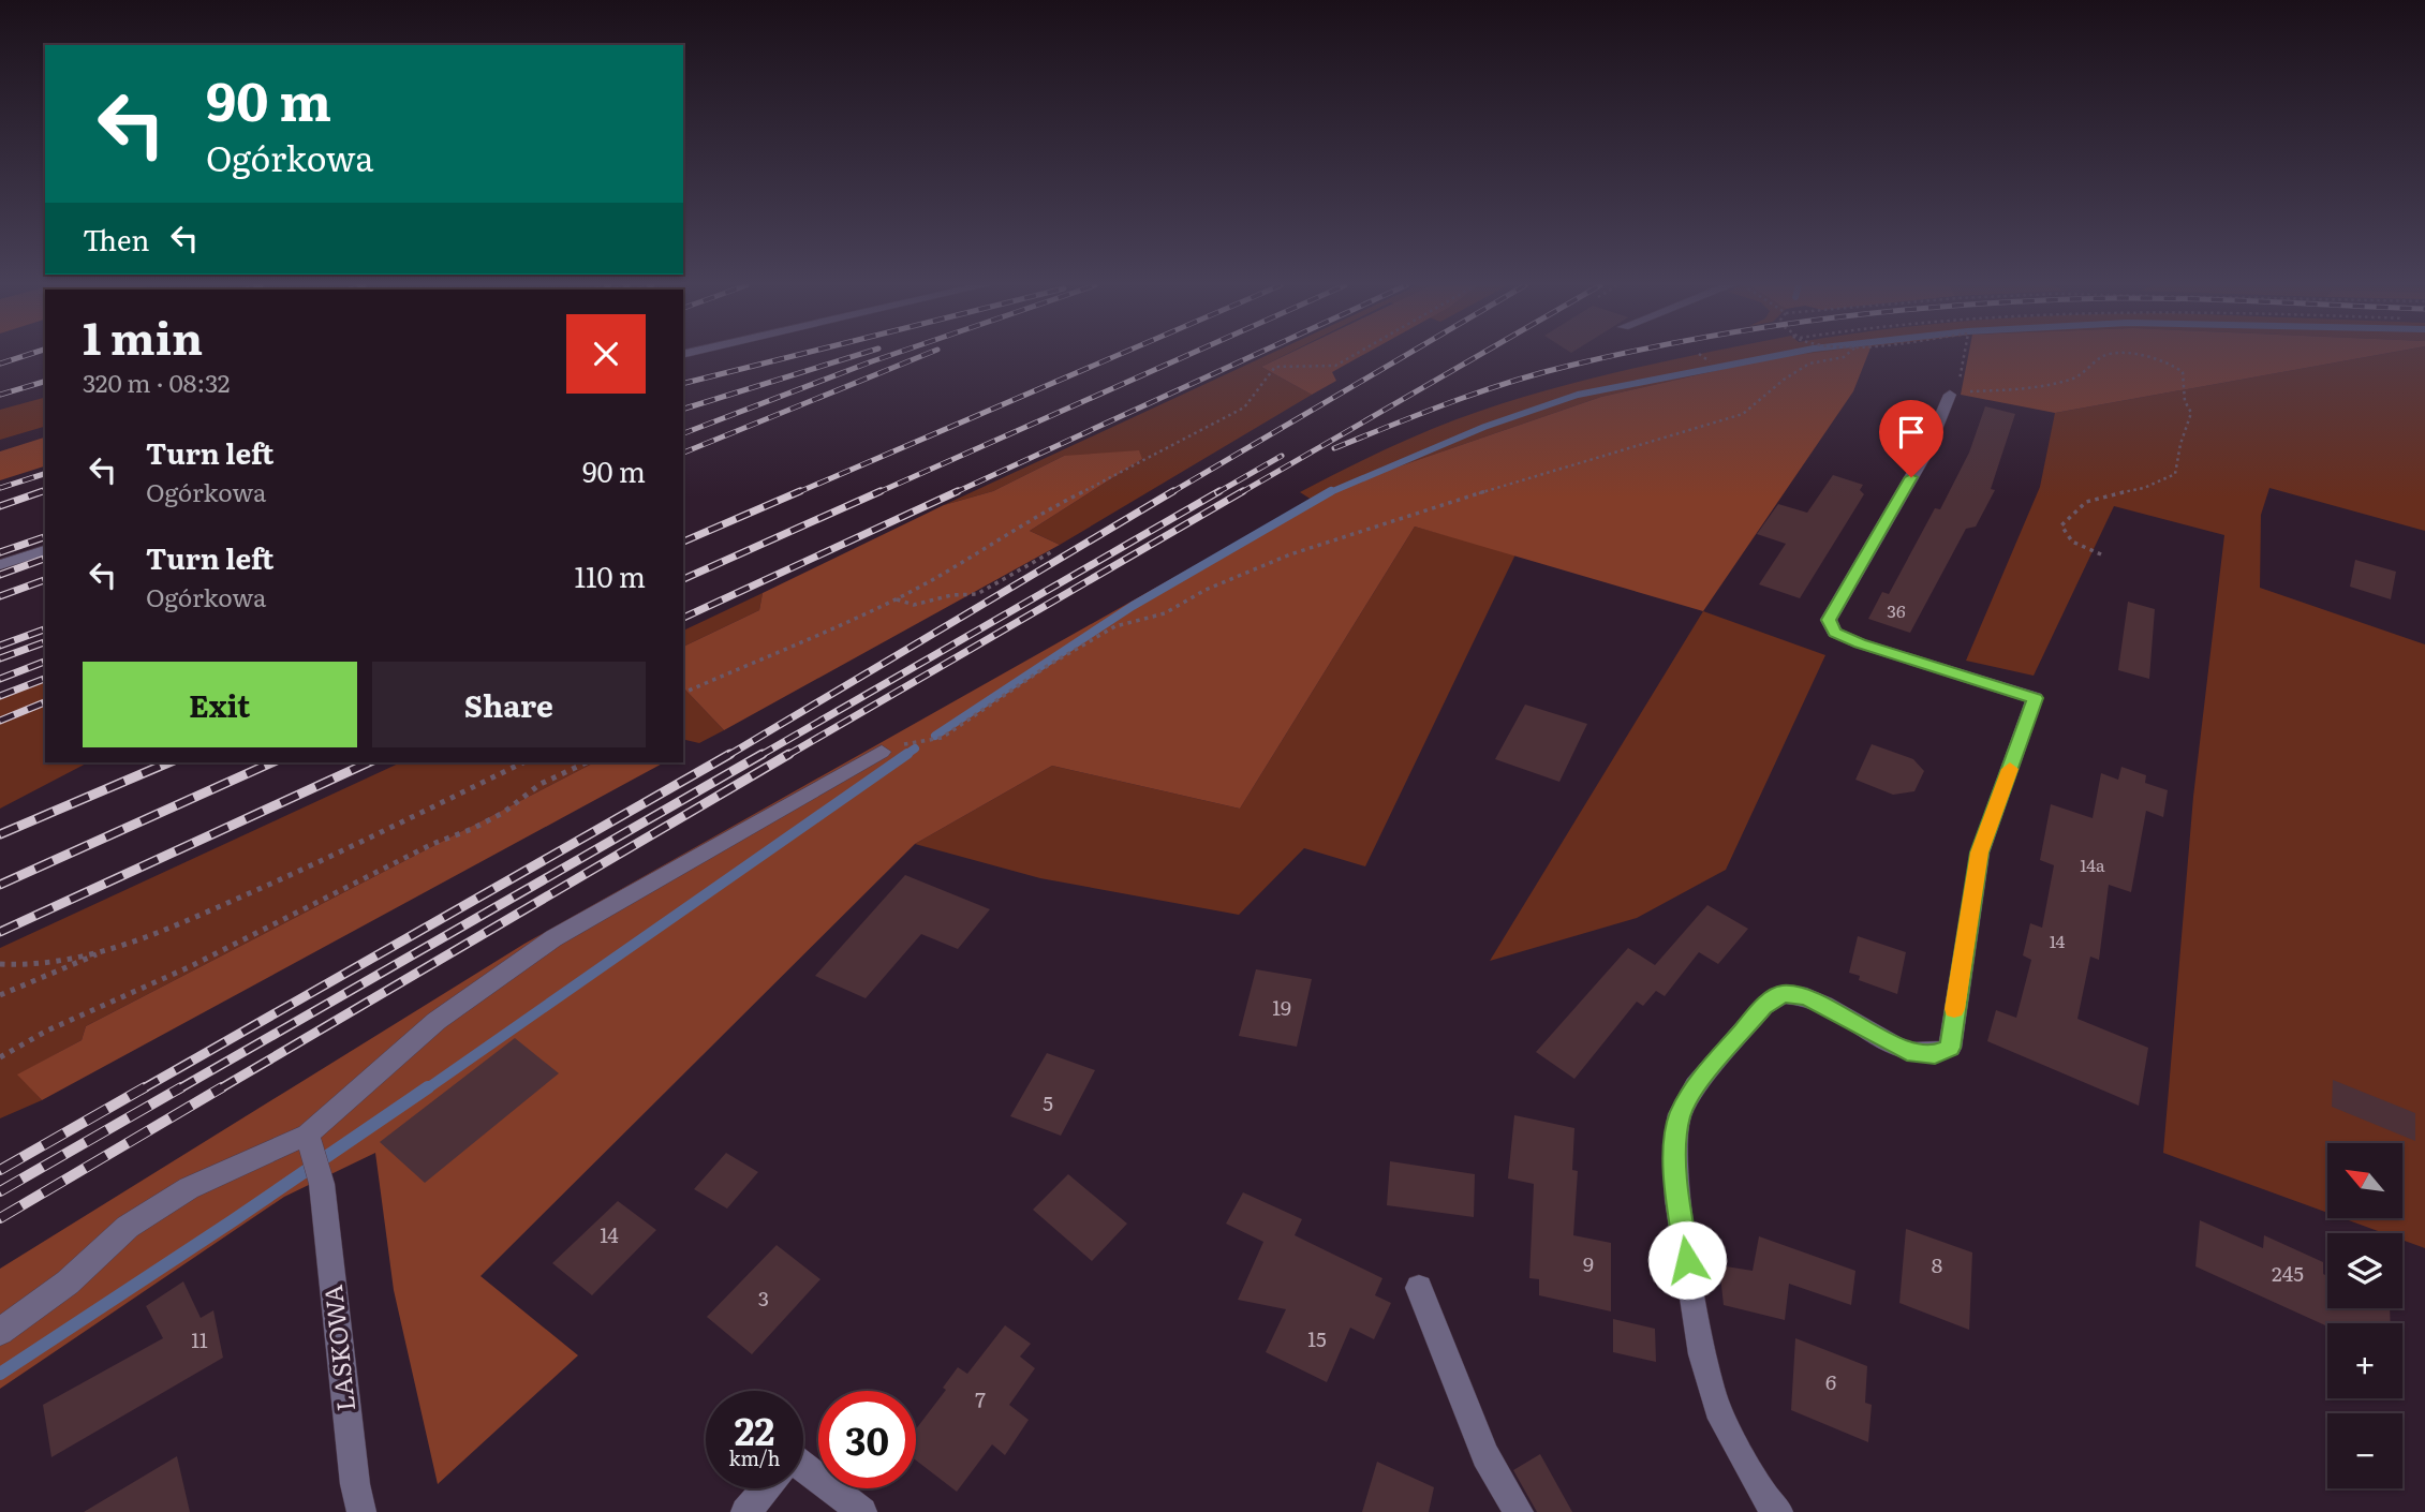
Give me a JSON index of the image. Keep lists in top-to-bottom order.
{
  "streets": {
    "street": ["LASKOWA"]
  },
  "house_numbers": [
    "36",
    "14a",
    "14",
    "19",
    "5",
    "14",
    "9",
    "8",
    "245",
    "3",
    "15",
    "11",
    "6",
    "7"
  ],
  "north": "top left",
  "page": {
    "turn": ["90 m", "Ogórkowa"],
    "then": "Then",
    "heading": ["1 min", "320 m · 08:32"],
    "list": [
      {
        "name": "Turn left",
        "note": "Ogórkowa",
        "value": "90 m"
      },
      {
        "name": "Turn left",
        "note": "Ogórkowa",
        "value": "110 m"
      }
    ],
    "buttons": ["Exit", "Share"],
    "map_buttons": ["+", "−"],
    "speed": "22 km/h",
    "limit": "30"
  }
}
